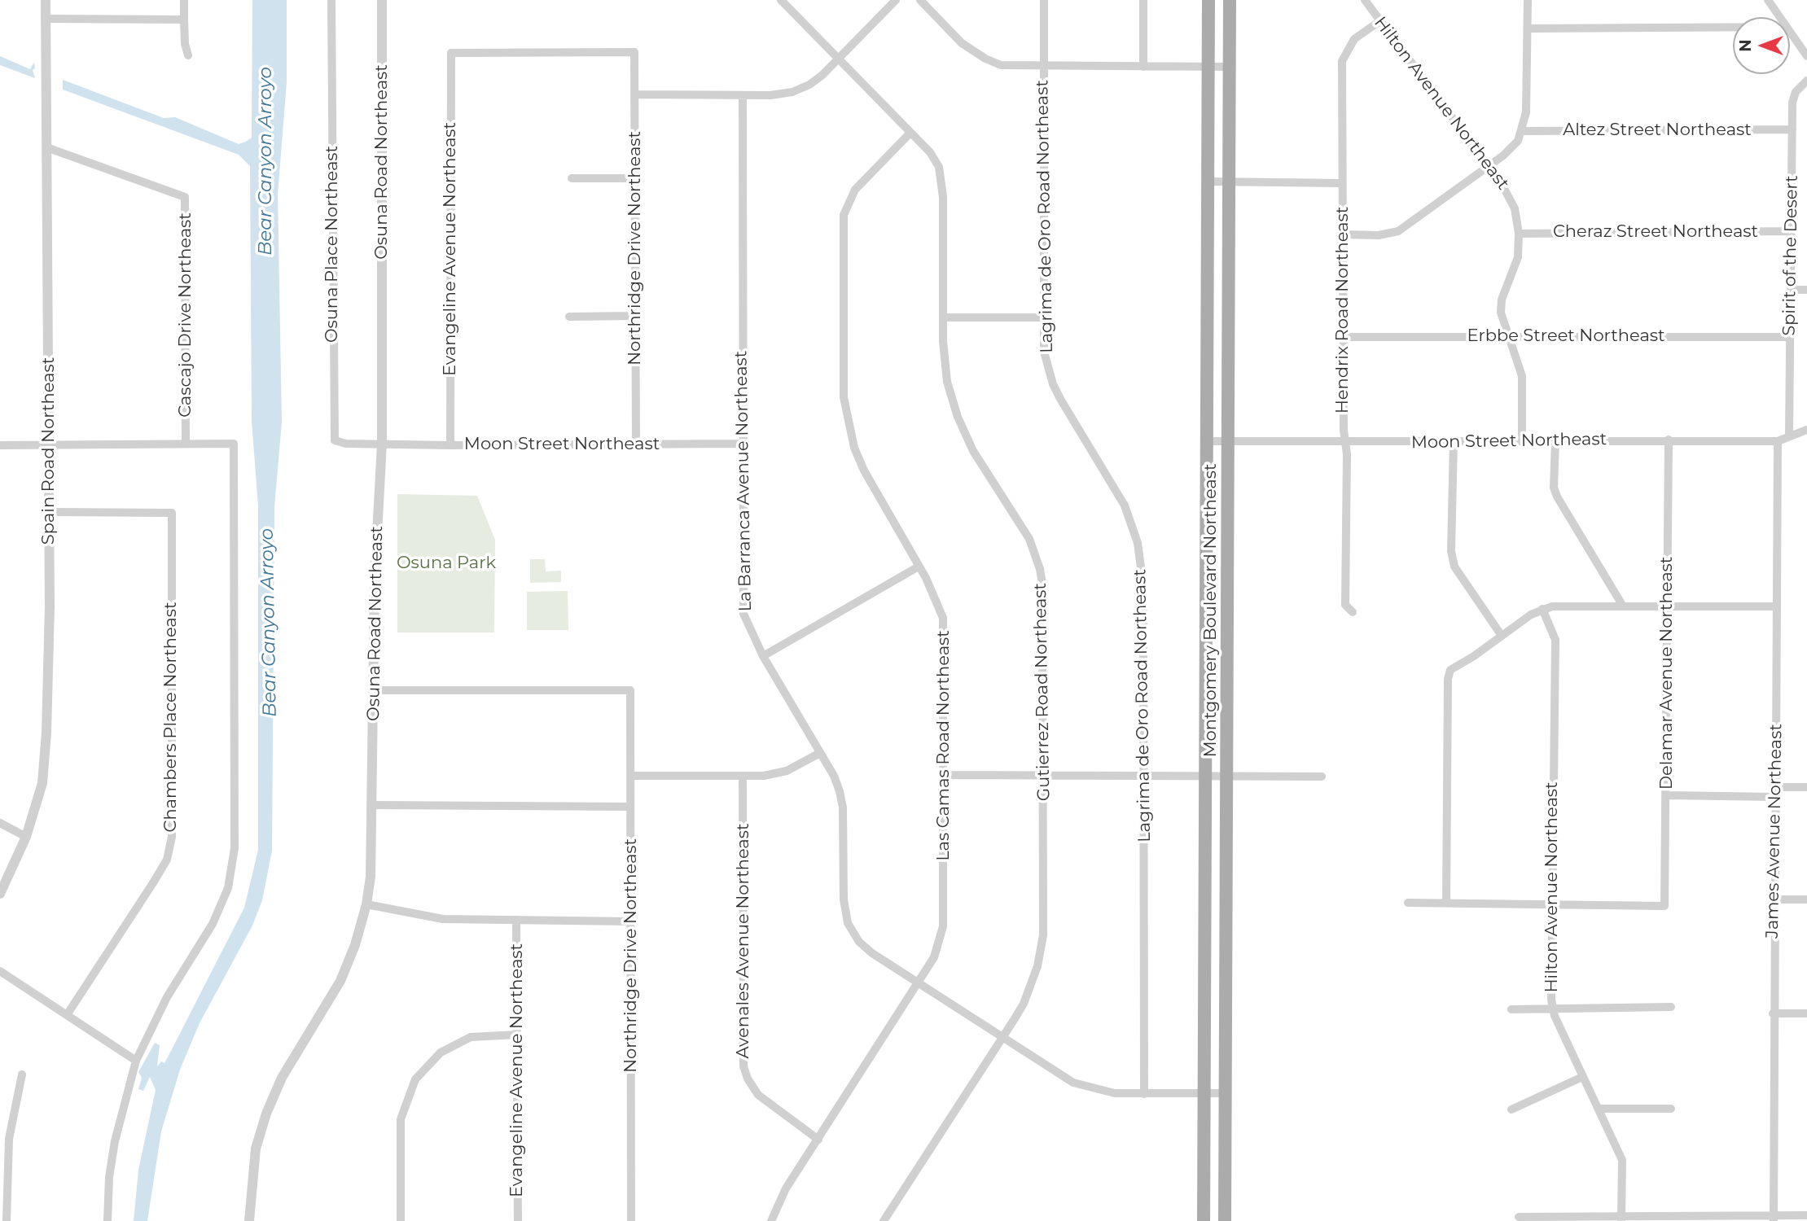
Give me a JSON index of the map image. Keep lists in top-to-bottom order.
{
  "streets": {
    "main road": ["Montgomery Boulevard Northeast"],
    "street": [
      "Hilton Avenue Northeast",
      "Altez Street Northeast",
      "Osuna Road Northeast",
      "Lagrima de Oro Road Northeast",
      "Cheraz Street Northeast",
      "Osuna Place Northeast",
      "Northridge Drive Northeast",
      "Evangeline Avenue Northeast",
      "Spirit of the Desert",
      "Hendrix Road Northeast",
      "Cascajo Drive Northeast",
      "Erbbe Street Northeast",
      "Moon Street Northeast",
      "Spain Road Northeast",
      "La Barranca Avenue Northeast",
      "Delamar Avenue Northeast",
      "Gutierrez Road Northeast",
      "Chambers Place Northeast",
      "Las Camas Road Northeast",
      "James Avenue Northeast",
      "Avenales Avenue Northeast"
    ]
  },
  "crossings": [
    ["Hilton Avenue Northeast", "Cheraz Street Northeast"],
    ["Hilton Avenue Northeast", "Hendrix Road Northeast"],
    ["Hilton Avenue Northeast", "Erbbe Street Northeast"],
    ["Hilton Avenue Northeast", "Moon Street Northeast"],
    ["Hilton Avenue Northeast", "Delamar Avenue Northeast"],
    ["Altez Street Northeast", "Spirit of the Desert"],
    ["Osuna Road Northeast", "Osuna Place Northeast"],
    ["Osuna Road Northeast", "Northridge Drive Northeast"],
    ["Osuna Road Northeast", "Moon Street Northeast"],
    ["Lagrima de Oro Road Northeast", "La Barranca Avenue Northeast"],
    ["Cheraz Street Northeast", "Spirit of the Desert"],
    ["Osuna Place Northeast", "Moon Street Northeast"],
    ["Northridge Drive Northeast", "Evangeline Avenue Northeast"],
    ["Northridge Drive Northeast", "Moon Street Northeast"],
    ["Evangeline Avenue Northeast", "Moon Street Northeast"],
    ["Spirit of the Desert", "Erbbe Street Northeast"],
    ["Spirit of the Desert", "Moon Street Northeast"],
    ["Hendrix Road Northeast", "Erbbe Street Northeast"],
    ["Hendrix Road Northeast", "Moon Street Northeast"],
    ["Cascajo Drive Northeast", "Spain Road Northeast"],
    ["Moon Street Northeast", "La Barranca Avenue Northeast"],
    ["Moon Street Northeast", "Montgomery Boulevard Northeast"],
    ["Moon Street Northeast", "Delamar Avenue Northeast"],
    ["Moon Street Northeast", "James Avenue Northeast"],
    ["Spain Road Northeast", "Chambers Place Northeast"],
    ["La Barranca Avenue Northeast", "Montgomery Boulevard Northeast"],
    ["La Barranca Avenue Northeast", "Gutierrez Road Northeast"],
    ["La Barranca Avenue Northeast", "Las Camas Road Northeast"],
    ["Gutierrez Road Northeast", "Las Camas Road Northeast"],
    ["Las Camas Road Northeast", "Avenales Avenue Northeast"]
  ],
  "water": ["Bear Canyon Arroyo"],
  "parks": ["Osuna Park"],
  "north": "left"
}
